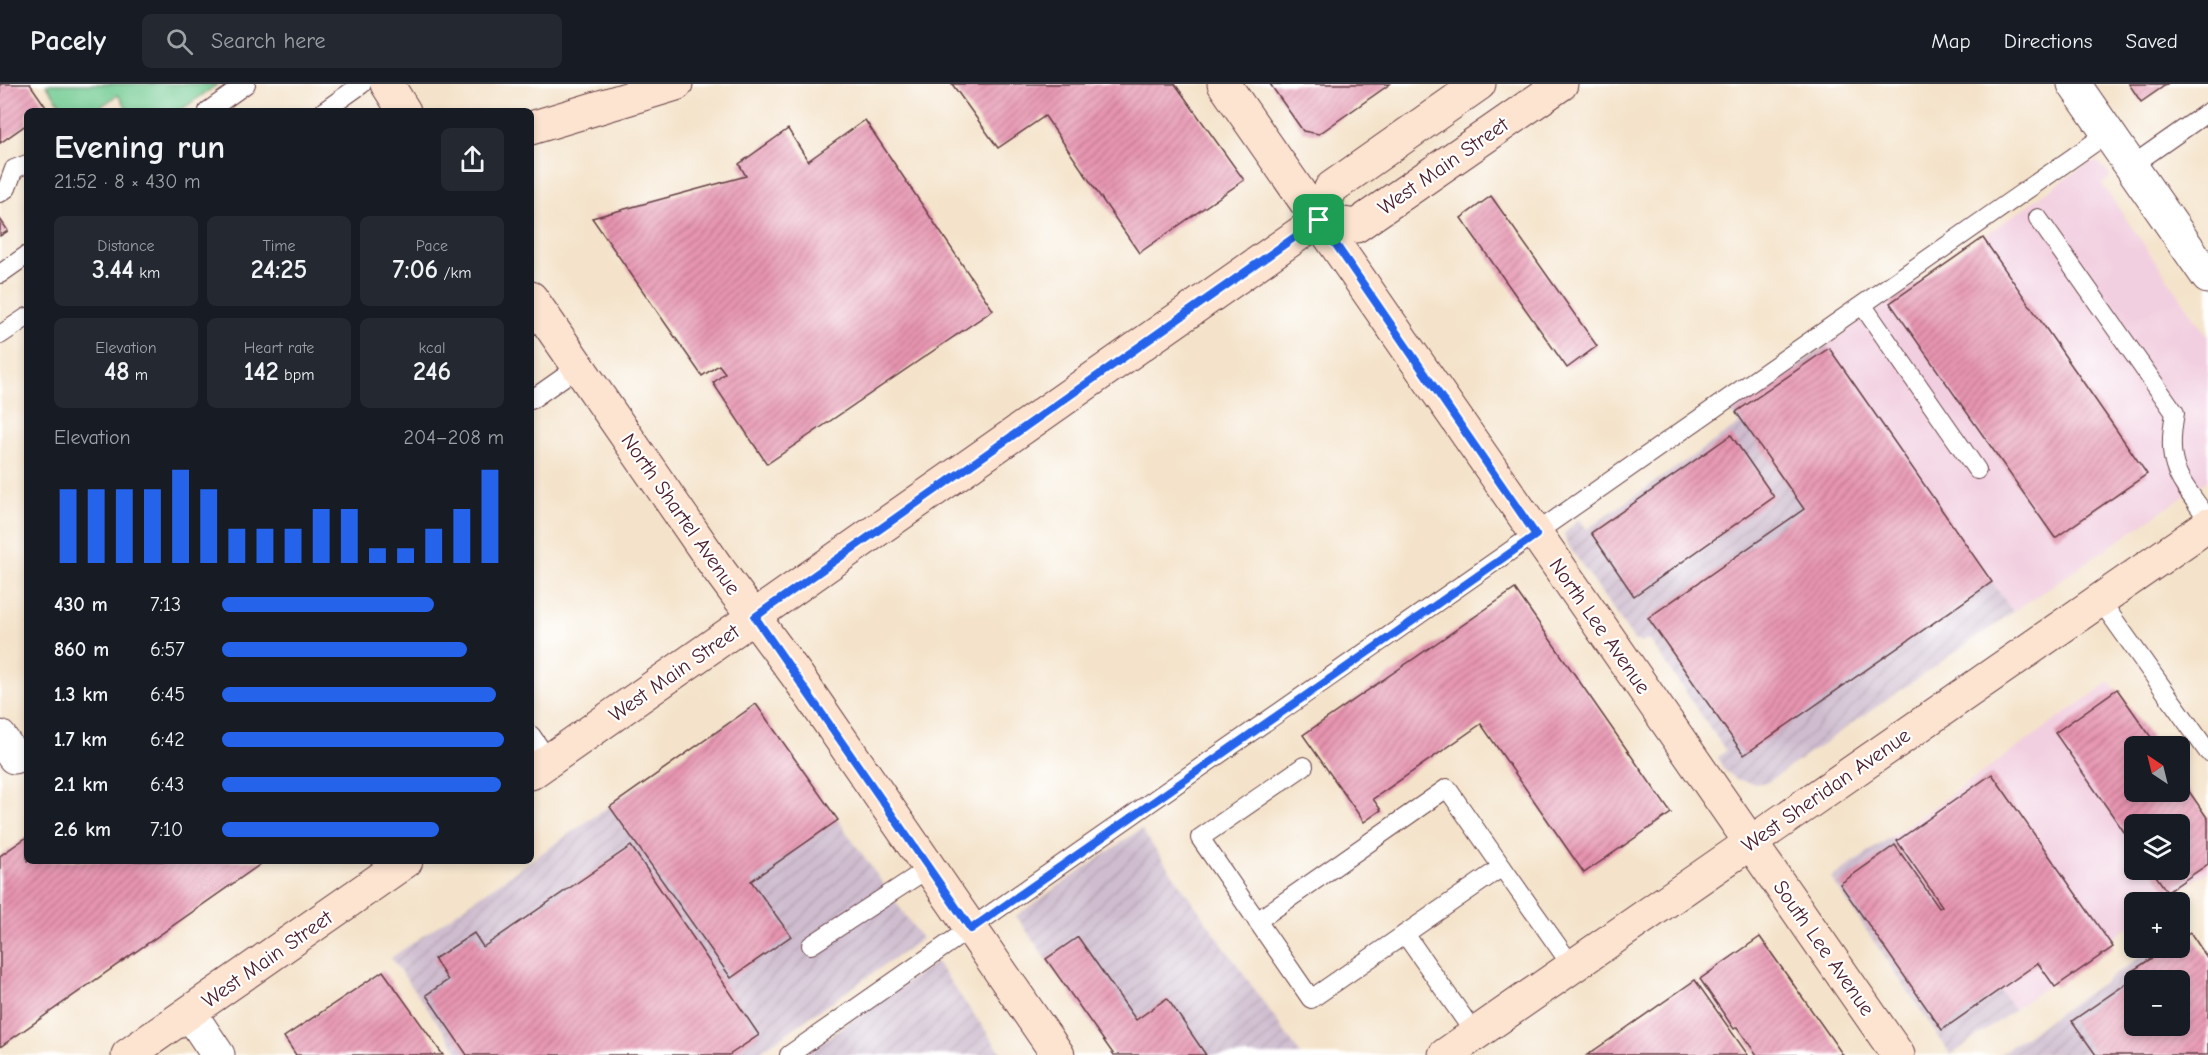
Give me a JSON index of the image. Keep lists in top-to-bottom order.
{
  "streets": {
    "main road": [
      "West Main Street",
      "North Shartel Avenue",
      "North Lee Avenue",
      "West Sheridan Avenue",
      "South Lee Avenue"
    ]
  },
  "crossings": [
    ["West Main Street", "North Shartel Avenue"],
    ["West Main Street", "North Lee Avenue"],
    ["North Lee Avenue", "West Sheridan Avenue"],
    ["North Lee Avenue", "South Lee Avenue"],
    ["West Sheridan Avenue", "South Lee Avenue"]
  ],
  "north": "top left",
  "page": {
    "header": "Pacely",
    "search": "Search here",
    "nav": ["Map", "Directions", "Saved"],
    "heading": ["Evening run", "21:52 · 8 × 430 m"],
    "stats": [
      ["Distance", "3.44 km"],
      ["Time", "24:25"],
      ["Pace", "7:06 /km"],
      ["Elevation", "48 m"],
      ["Heart rate", "142 bpm"],
      ["kcal", "246"]
    ],
    "chart": ["Elevation", "204–208 m"],
    "list": [
      {
        "name": "430 m",
        "note": "7:13"
      },
      {
        "name": "860 m",
        "note": "6:57"
      },
      {
        "name": "1.3 km",
        "note": "6:45"
      },
      {
        "name": "1.7 km",
        "note": "6:42"
      },
      {
        "name": "2.1 km",
        "note": "6:43"
      },
      {
        "name": "2.6 km",
        "note": "7:10"
      }
    ],
    "map_buttons": ["+", "−"]
  }
}
